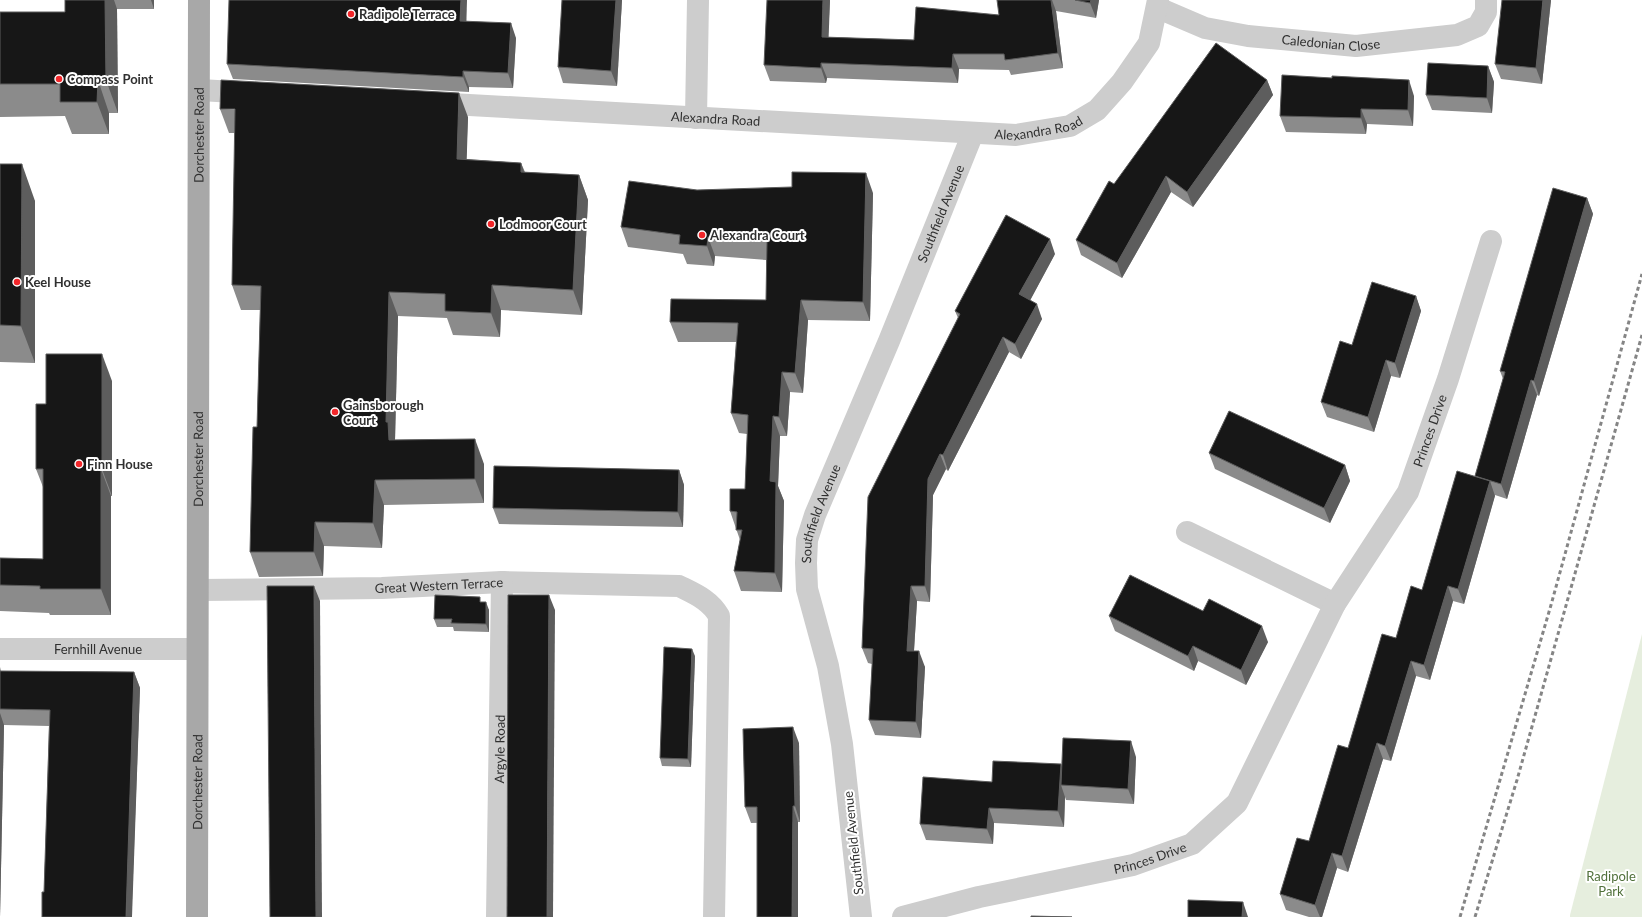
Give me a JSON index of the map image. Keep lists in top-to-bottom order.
{
  "streets": {
    "main road": ["Dorchester Road"],
    "street": [
      "Caledonian Close",
      "Alexandra Road",
      "Southfield Avenue",
      "Princes Drive",
      "Great Western Terrace",
      "Fernhill Avenue",
      "Argyle Road"
    ]
  },
  "crossings": [
    ["Caledonian Close", "Alexandra Road"],
    ["Alexandra Road", "Southfield Avenue"],
    ["Dorchester Road", "Great Western Terrace"],
    ["Dorchester Road", "Fernhill Avenue"],
    ["Great Western Terrace", "Argyle Road"]
  ],
  "parks": ["Radipole Park"],
  "places": [
    "Radipole Terrace",
    "Compass Point",
    "Lodmoor Court",
    "Alexandra Court",
    "Keel House",
    "Gainsborough Court",
    "Finn House"
  ]
}
